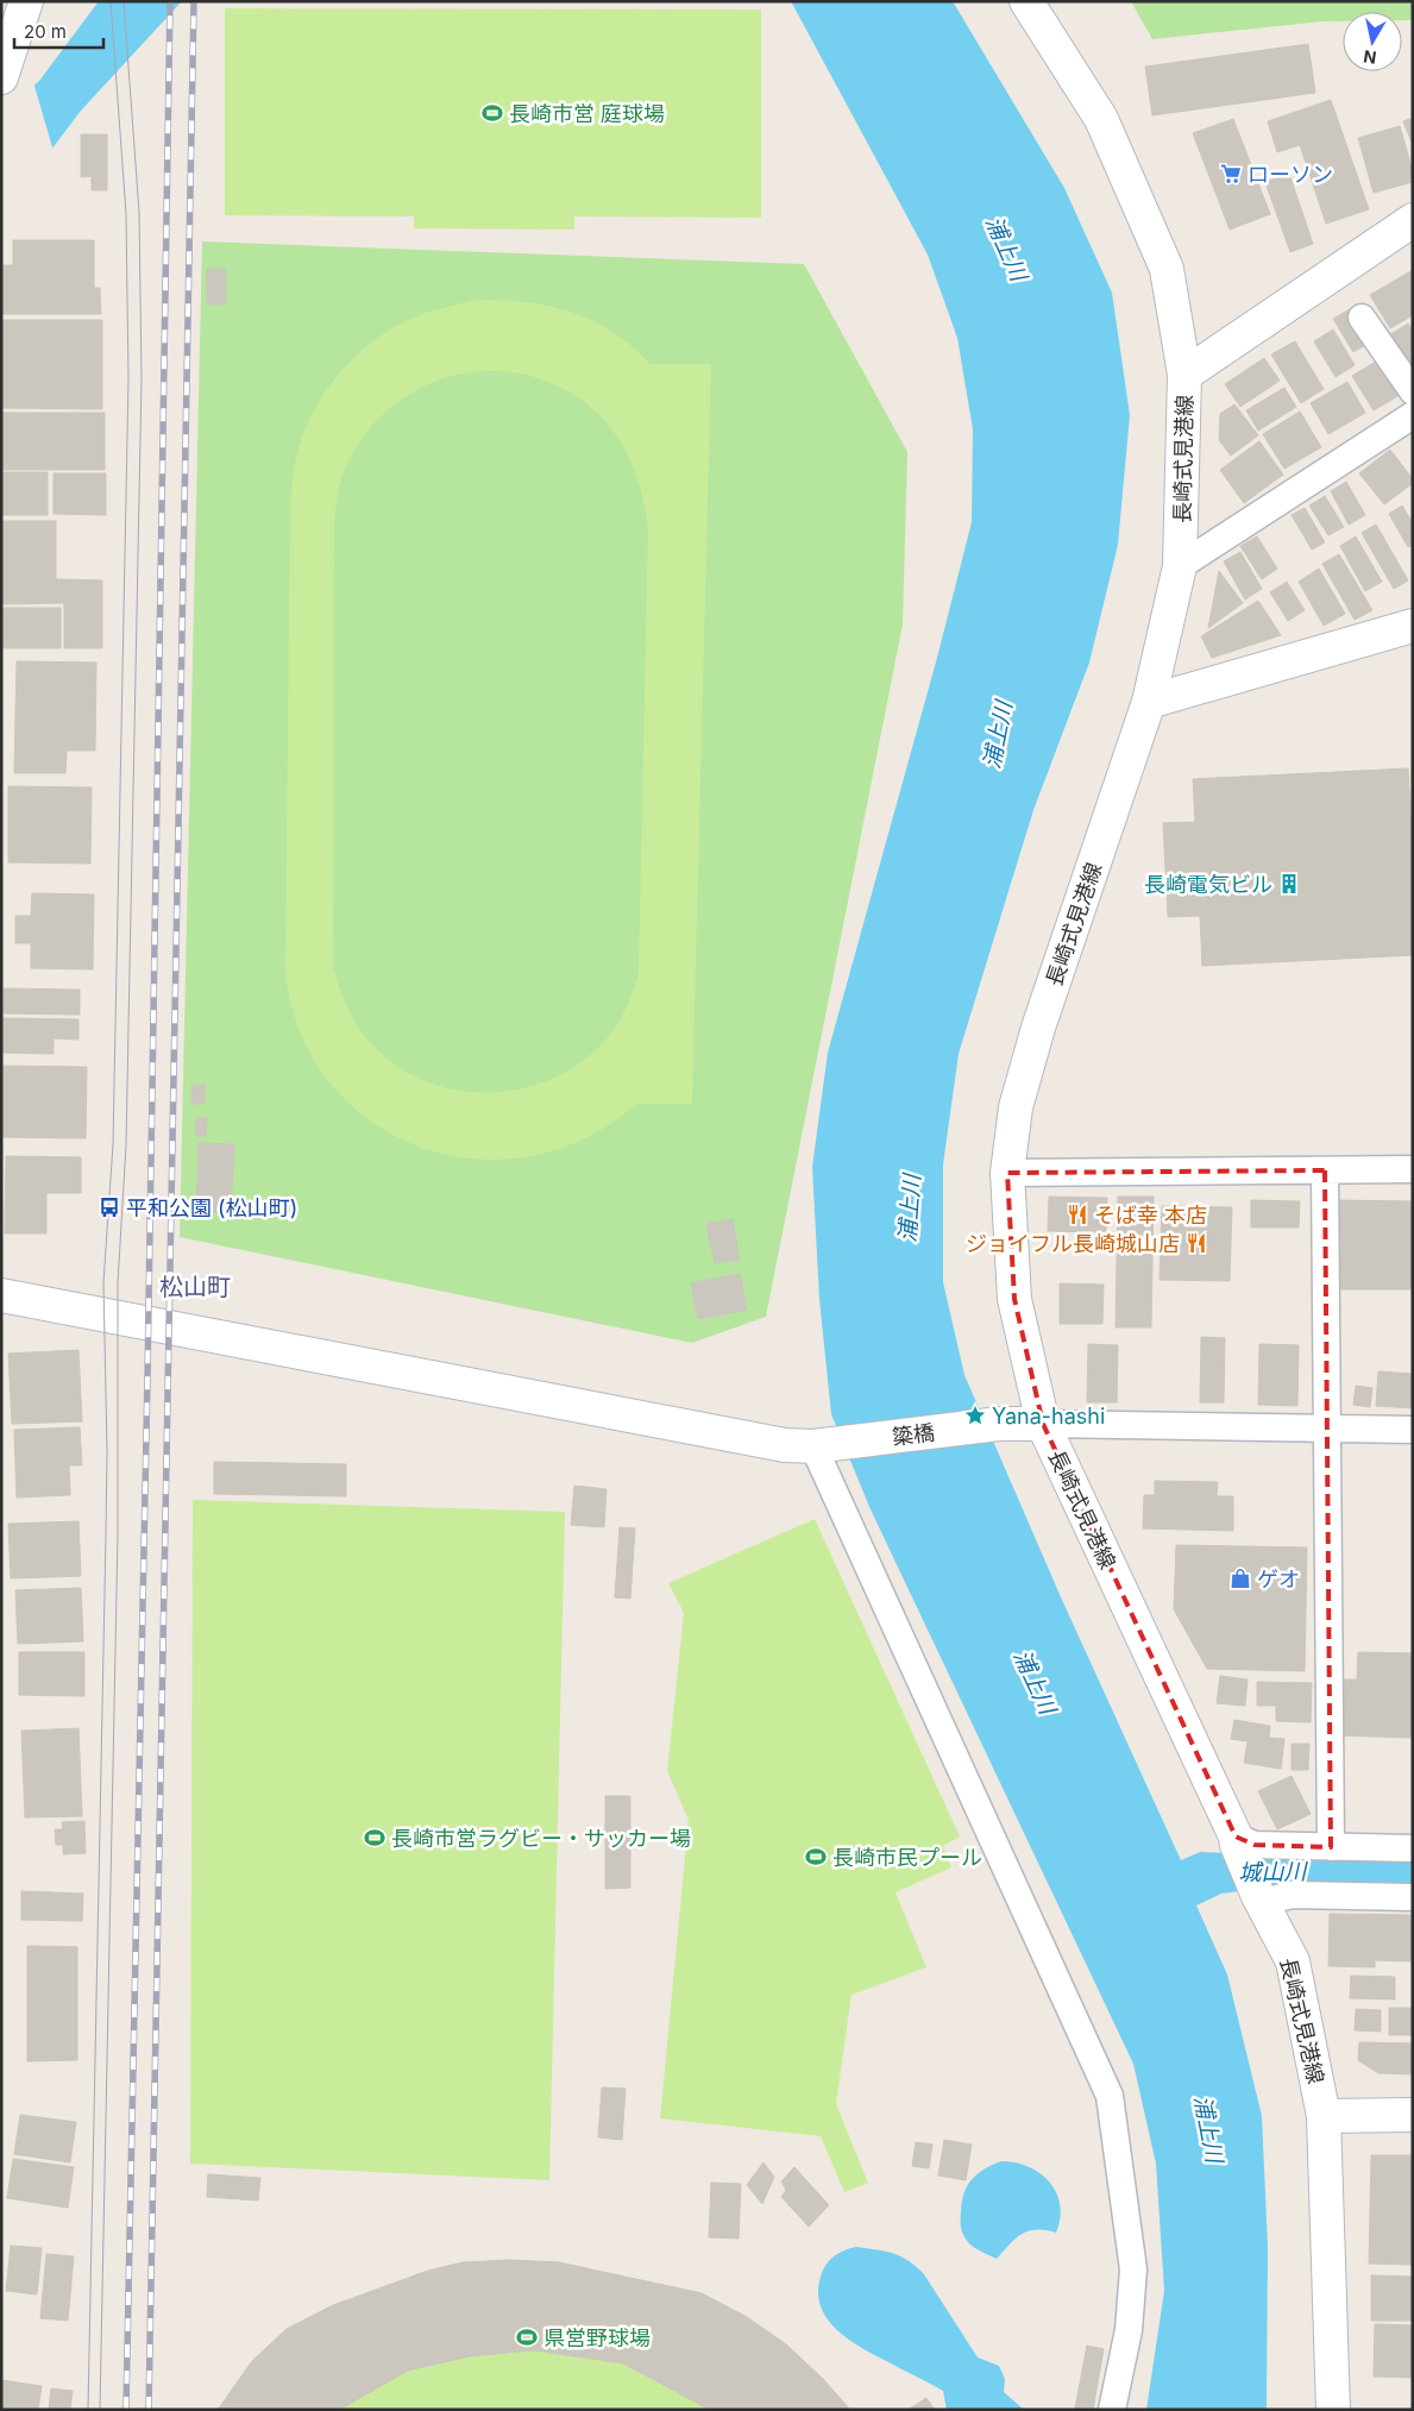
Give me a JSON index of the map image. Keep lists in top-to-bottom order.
{
  "streets": {
    "main road": ["長崎式見港線", "簗橋"]
  },
  "crossings": [
    ["長崎式見港線", "簗橋"]
  ],
  "districts": ["松山町"],
  "water": ["浦上川", "城山川"],
  "places": {
    "sports": [
      "長崎市営 庭球場",
      "長崎市営ラグビー・サッカー場",
      "長崎市民プール",
      "県営野球場"
    ],
    "supermarket": ["ローソン"],
    "building": ["長崎電気ビル"],
    "bus stop": ["平和公園 (松山町)"],
    "restaurant": ["そば幸 本店", "ジョイフル長崎城山店"],
    "place": ["Yana-hashi"],
    "shop": ["ゲオ"]
  },
  "scale_bar": "20 m",
  "north": "bottom"
}
